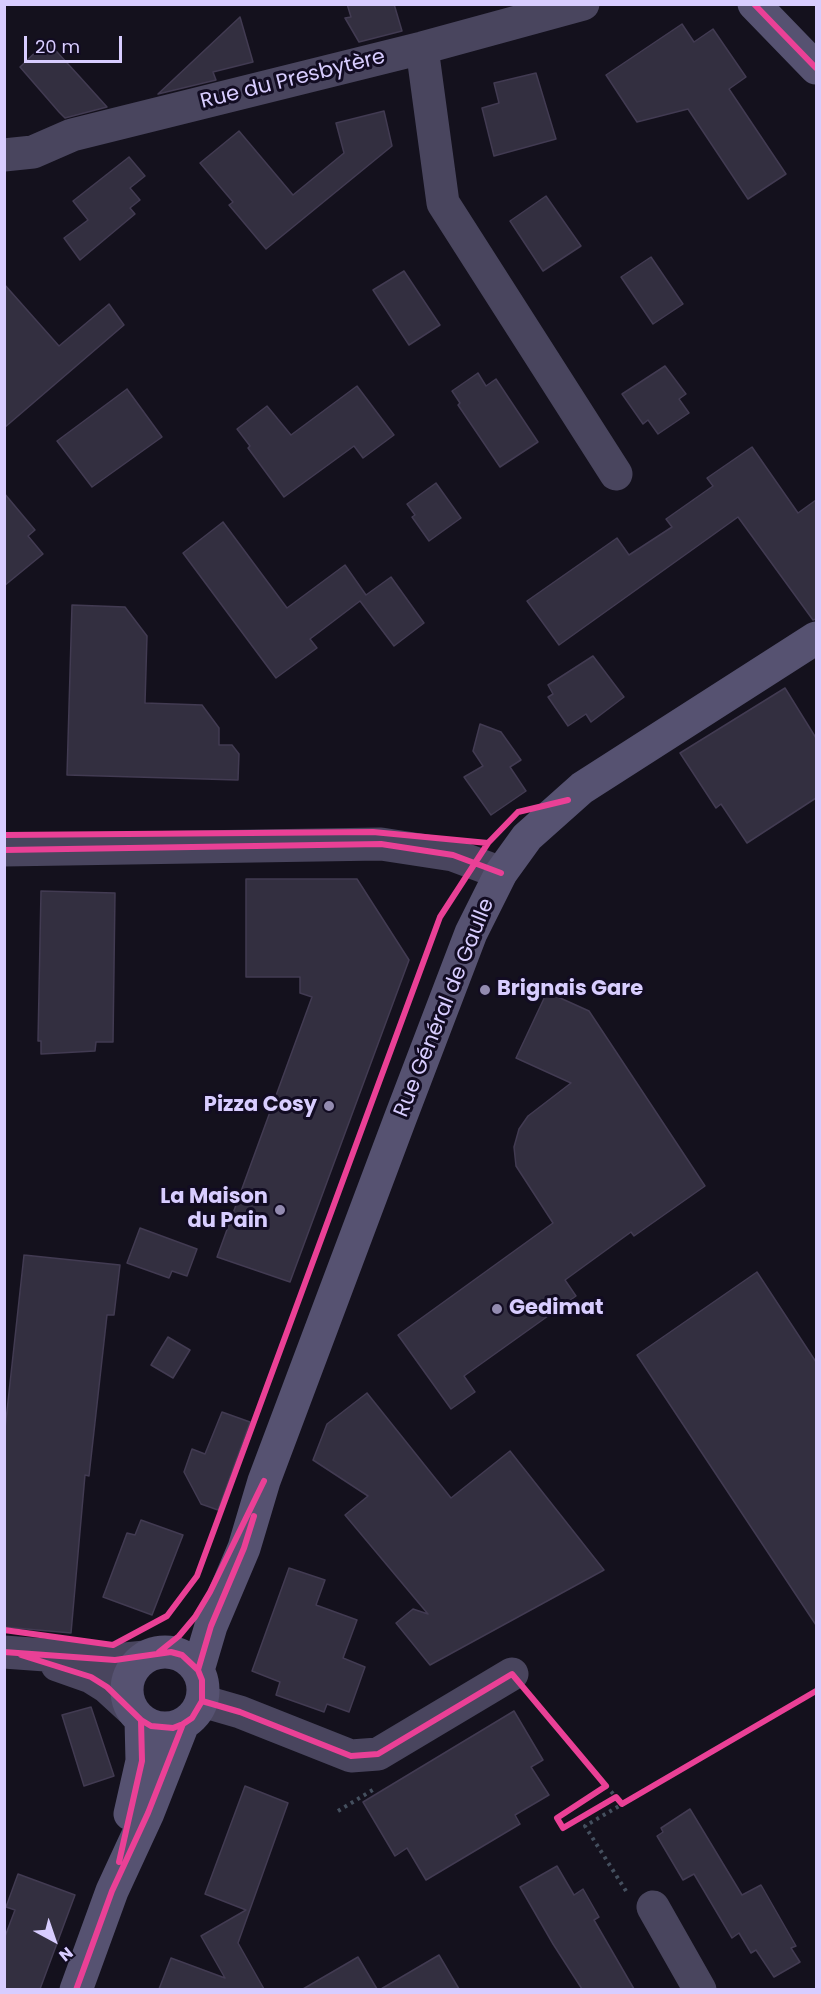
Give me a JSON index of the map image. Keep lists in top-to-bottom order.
{
  "streets": {
    "main road": ["Rue Général de Gaulle"],
    "street": ["Rue du Presbytère"]
  },
  "places": [
    "Brignais Gare",
    "Pizza Cosy",
    "La Maison du Pain",
    "Gedimat"
  ],
  "scale_bar": "20 m",
  "north": "bottom right"
}
